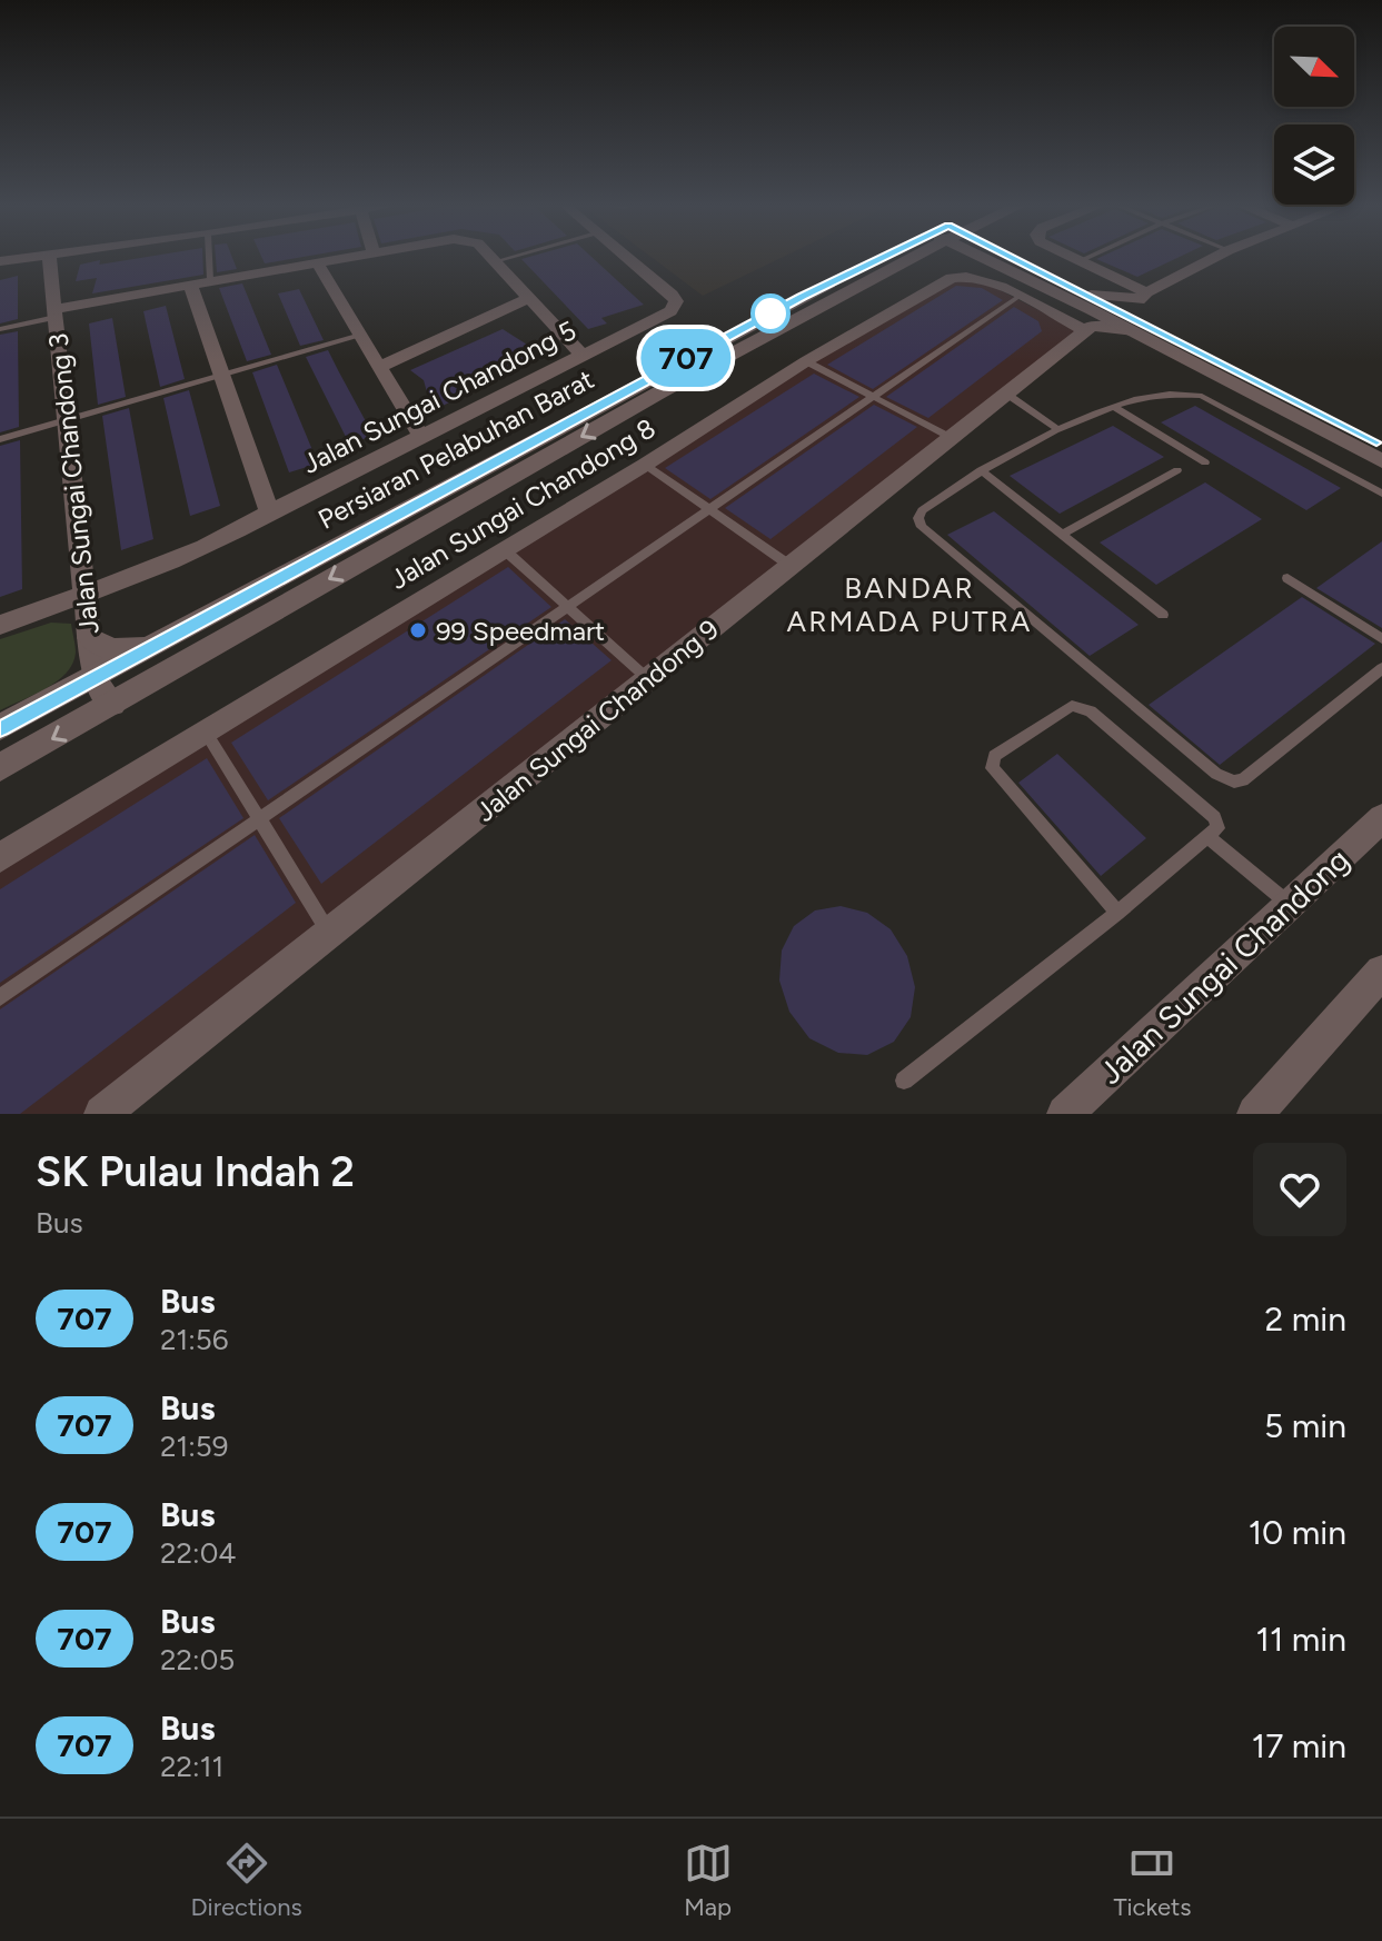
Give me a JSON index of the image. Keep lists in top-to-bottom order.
{
  "streets": {
    "street": [
      "Jalan Sungai Chandong 5",
      "Persiaran Pelabuhan Barat",
      "Jalan Sungai Chandong 3",
      "Jalan Sungai Chandong 8",
      "Jalan Sungai Chandong 9",
      "Jalan Sungai Chandong"
    ]
  },
  "crossings": [
    ["Jalan Sungai Chandong 5", "Jalan Sungai Chandong 3"],
    ["Persiaran Pelabuhan Barat", "Jalan Sungai Chandong 3"],
    ["Jalan Sungai Chandong 8", "Jalan Sungai Chandong 9"]
  ],
  "districts": ["BANDAR ARMADA PUTRA"],
  "places": ["99 Speedmart"],
  "lines": ["bus line 707"],
  "north": "bottom right",
  "page": {
    "on_map": "707",
    "heading": ["SK Pulau Indah 2", "Bus"],
    "list": [
      {
        "mark": "707",
        "name": "Bus",
        "note": "21:56",
        "value": "2 min"
      },
      {
        "mark": "707",
        "name": "Bus",
        "note": "21:59",
        "value": "5 min"
      },
      {
        "mark": "707",
        "name": "Bus",
        "note": "22:04",
        "value": "10 min"
      },
      {
        "mark": "707",
        "name": "Bus",
        "note": "22:05",
        "value": "11 min"
      },
      {
        "mark": "707",
        "name": "Bus",
        "note": "22:11",
        "value": "17 min"
      }
    ],
    "tabs": ["Directions", "Map", "Tickets"]
  }
}
